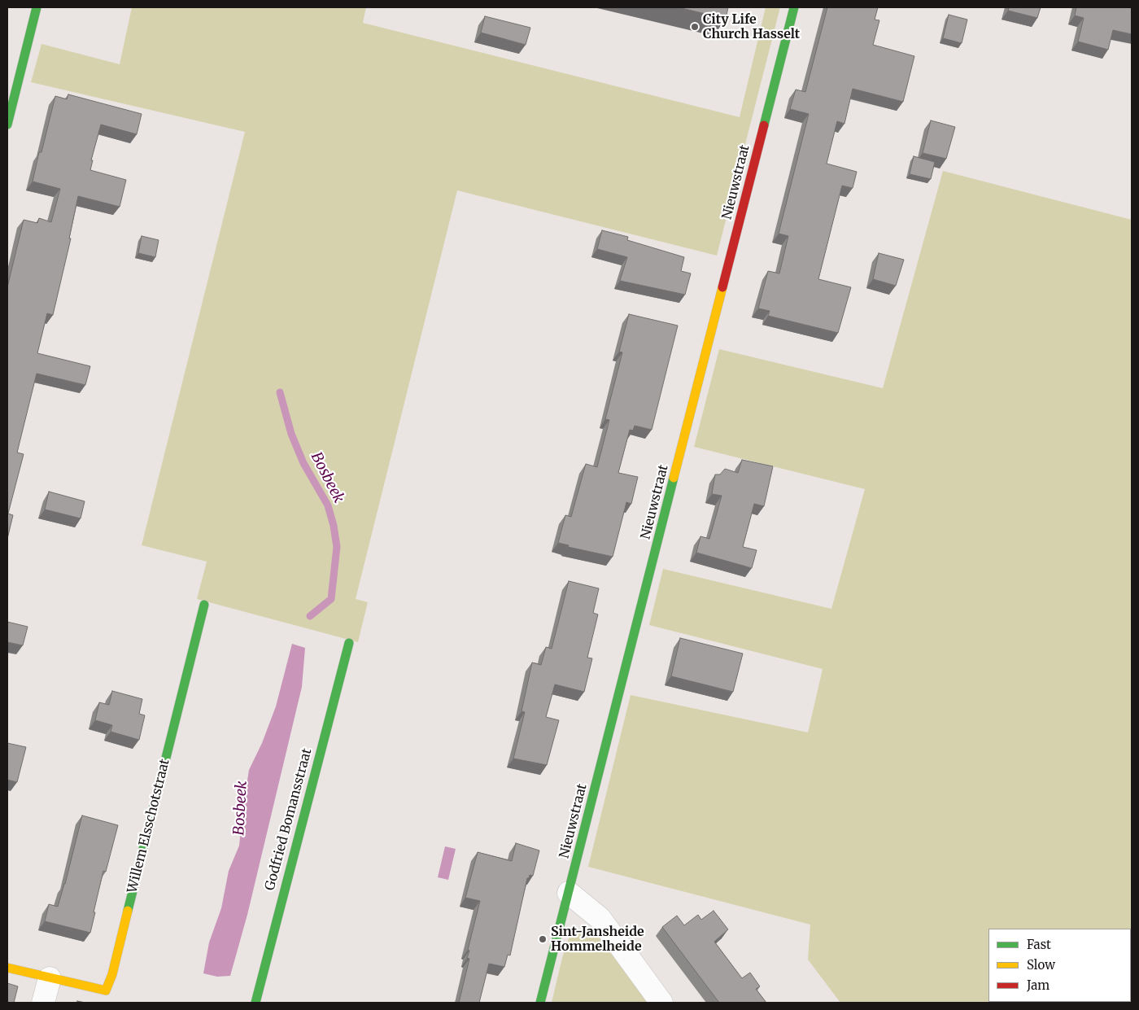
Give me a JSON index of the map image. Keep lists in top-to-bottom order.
{
  "streets": {
    "street": ["Nieuwstraat", "Godfried Bomansstraat", "Willem Elsschotstraat"]
  },
  "water": ["Bosbeek"],
  "places": ["City Life Church Hasselt", "Sint-Jansheide Hommelheide"],
  "legend": ["Fast", "Slow", "Jam"]
}
